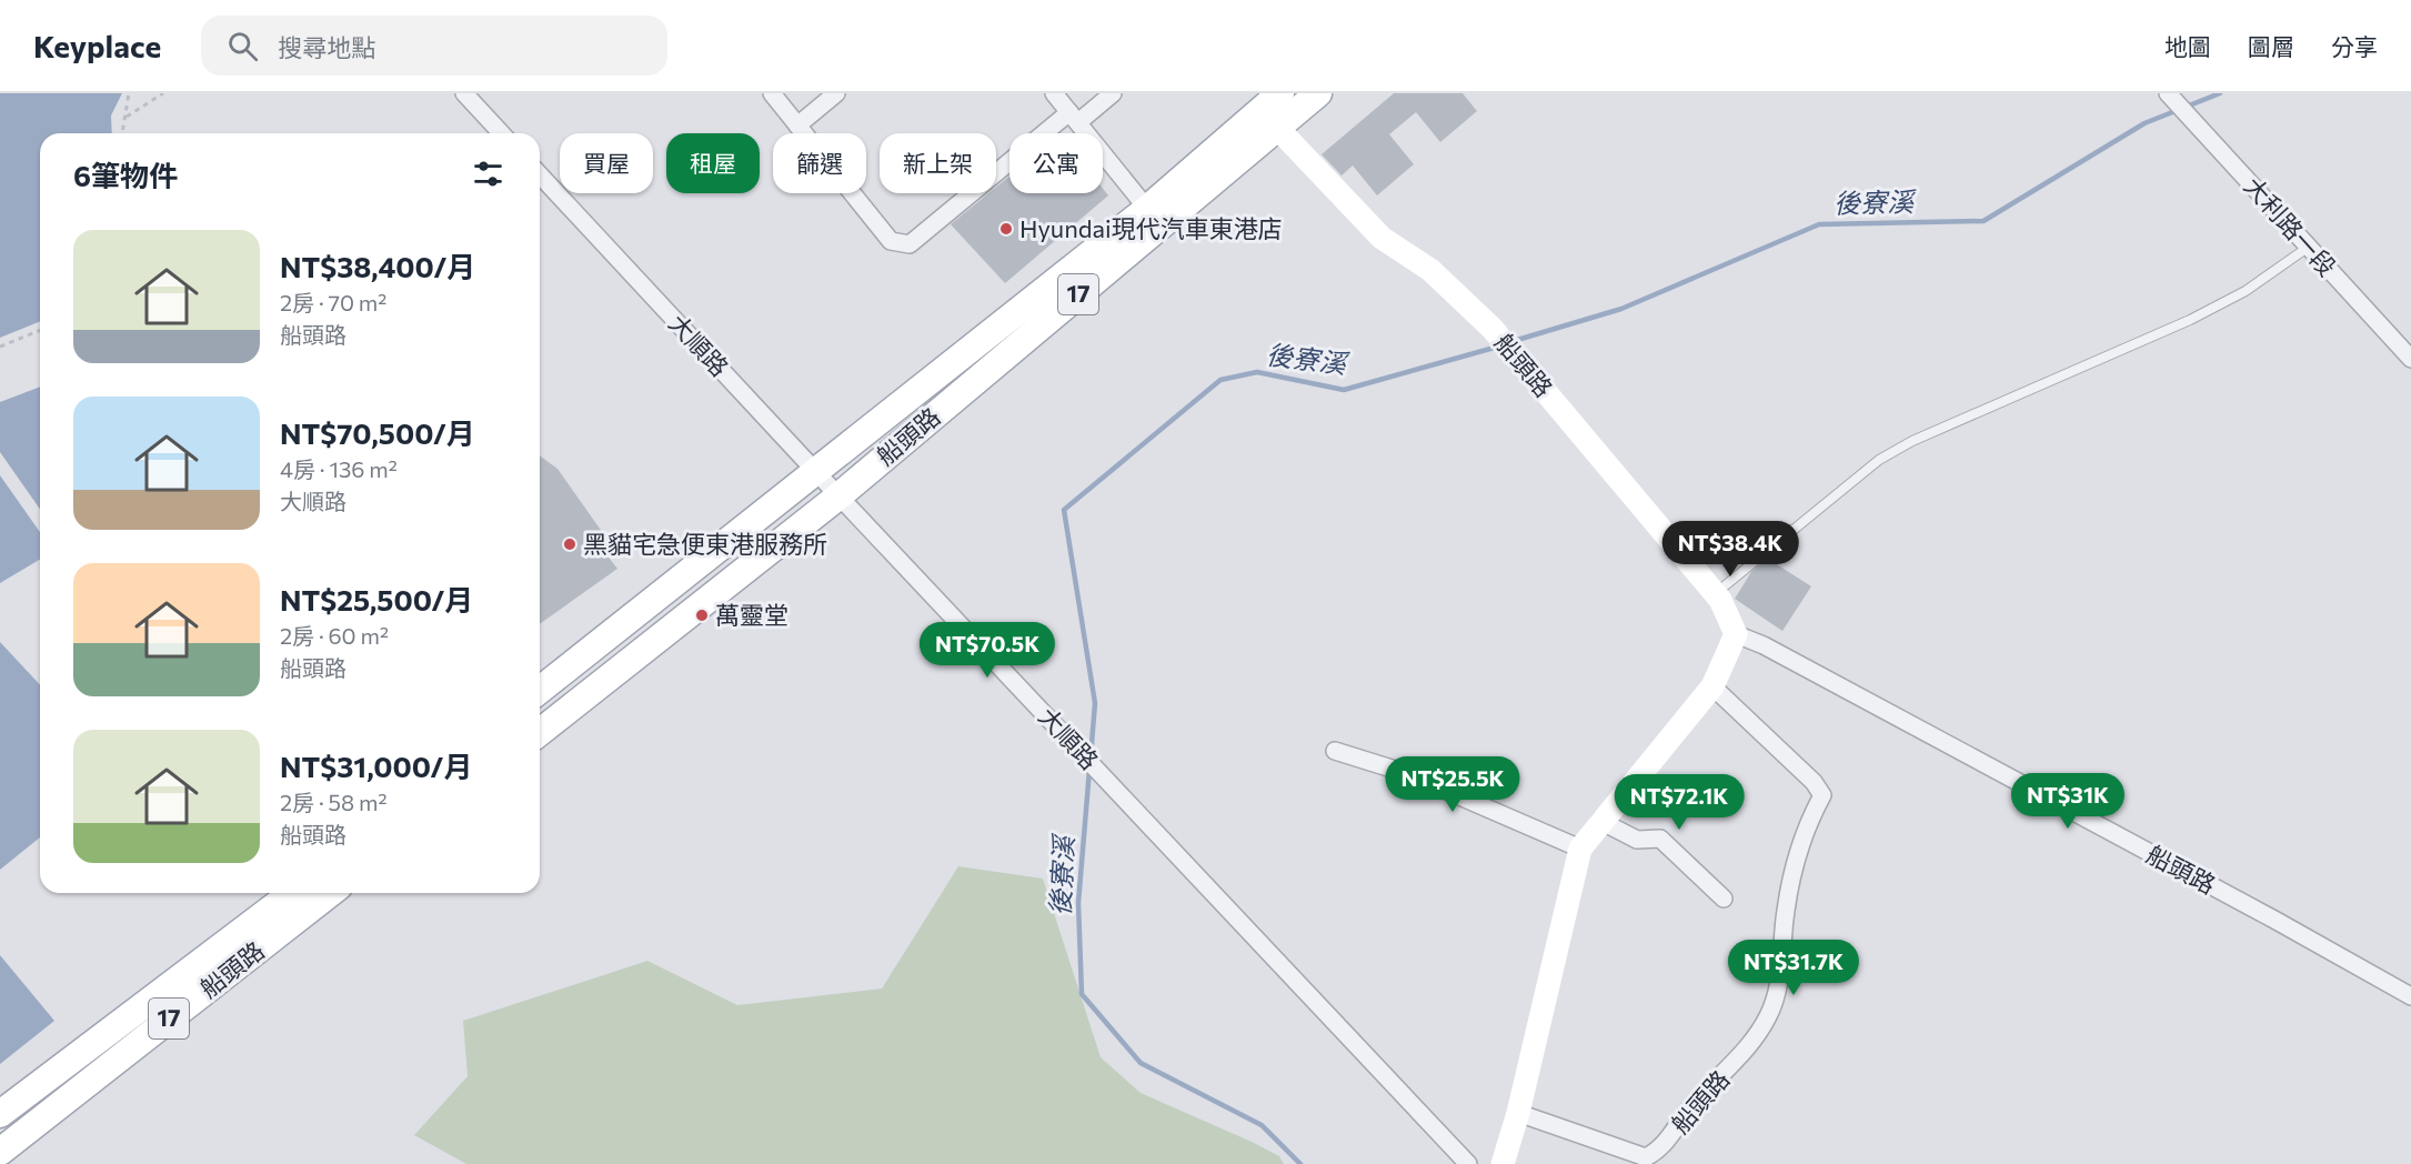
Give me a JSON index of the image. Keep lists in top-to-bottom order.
{
  "streets": {
    "main road": ["17", "船頭路"],
    "street": ["大利路一段", "大順路"]
  },
  "crossings": [
    ["大順路", "船頭路"]
  ],
  "water": ["後寮溪"],
  "places": ["Hyundai現代汽車東港店", "黑貓宅急便東港服務所", "萬靈堂"],
  "page": {
    "header": "Keyplace",
    "search": "搜尋地點",
    "nav": ["地圖", "圖層", "分享"],
    "chip": [
      "買屋",
      "租屋",
      "篩選",
      "新上架",
      "公寓"
    ],
    "heading": "6筆物件",
    "list": [
      {
        "name": "NT$38,400/月",
        "note": "2房 · 70 m² · 船頭路"
      },
      {
        "name": "NT$70,500/月",
        "note": "4房 · 136 m² · 大順路"
      },
      {
        "name": "NT$25,500/月",
        "note": "2房 · 60 m² · 船頭路"
      },
      {
        "name": "NT$31,000/月",
        "note": "2房 · 58 m² · 船頭路"
      }
    ],
    "price": [
      "NT$38.4K",
      "NT$70.5K",
      "NT$25.5K",
      "NT$31K",
      "NT$72.1K",
      "NT$31.7K"
    ]
  }
}
